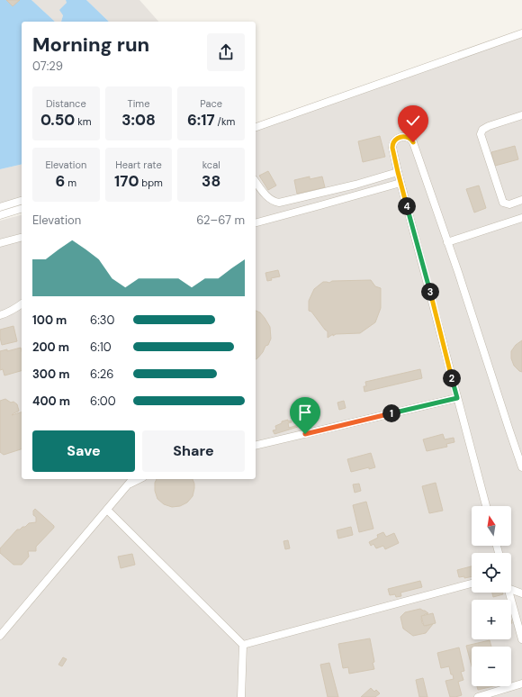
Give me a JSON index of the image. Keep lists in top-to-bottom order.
{
  "north": "top",
  "page": {
    "heading": ["Morning run", "07:29"],
    "stats": [
      ["Distance", "0.50 km"],
      ["Time", "3:08"],
      ["Pace", "6:17 /km"],
      ["Elevation", "6 m"],
      ["Heart rate", "170 bpm"],
      ["kcal", "38"]
    ],
    "pins": [
      "4",
      "3",
      "2",
      "1"
    ],
    "chart": ["Elevation", "62–67 m"],
    "list": [
      {
        "name": "100 m",
        "note": "6:30"
      },
      {
        "name": "200 m",
        "note": "6:10"
      },
      {
        "name": "300 m",
        "note": "6:26"
      },
      {
        "name": "400 m",
        "note": "6:00"
      }
    ],
    "buttons": ["Save", "Share"],
    "map_buttons": ["+", "−"]
  }
}
